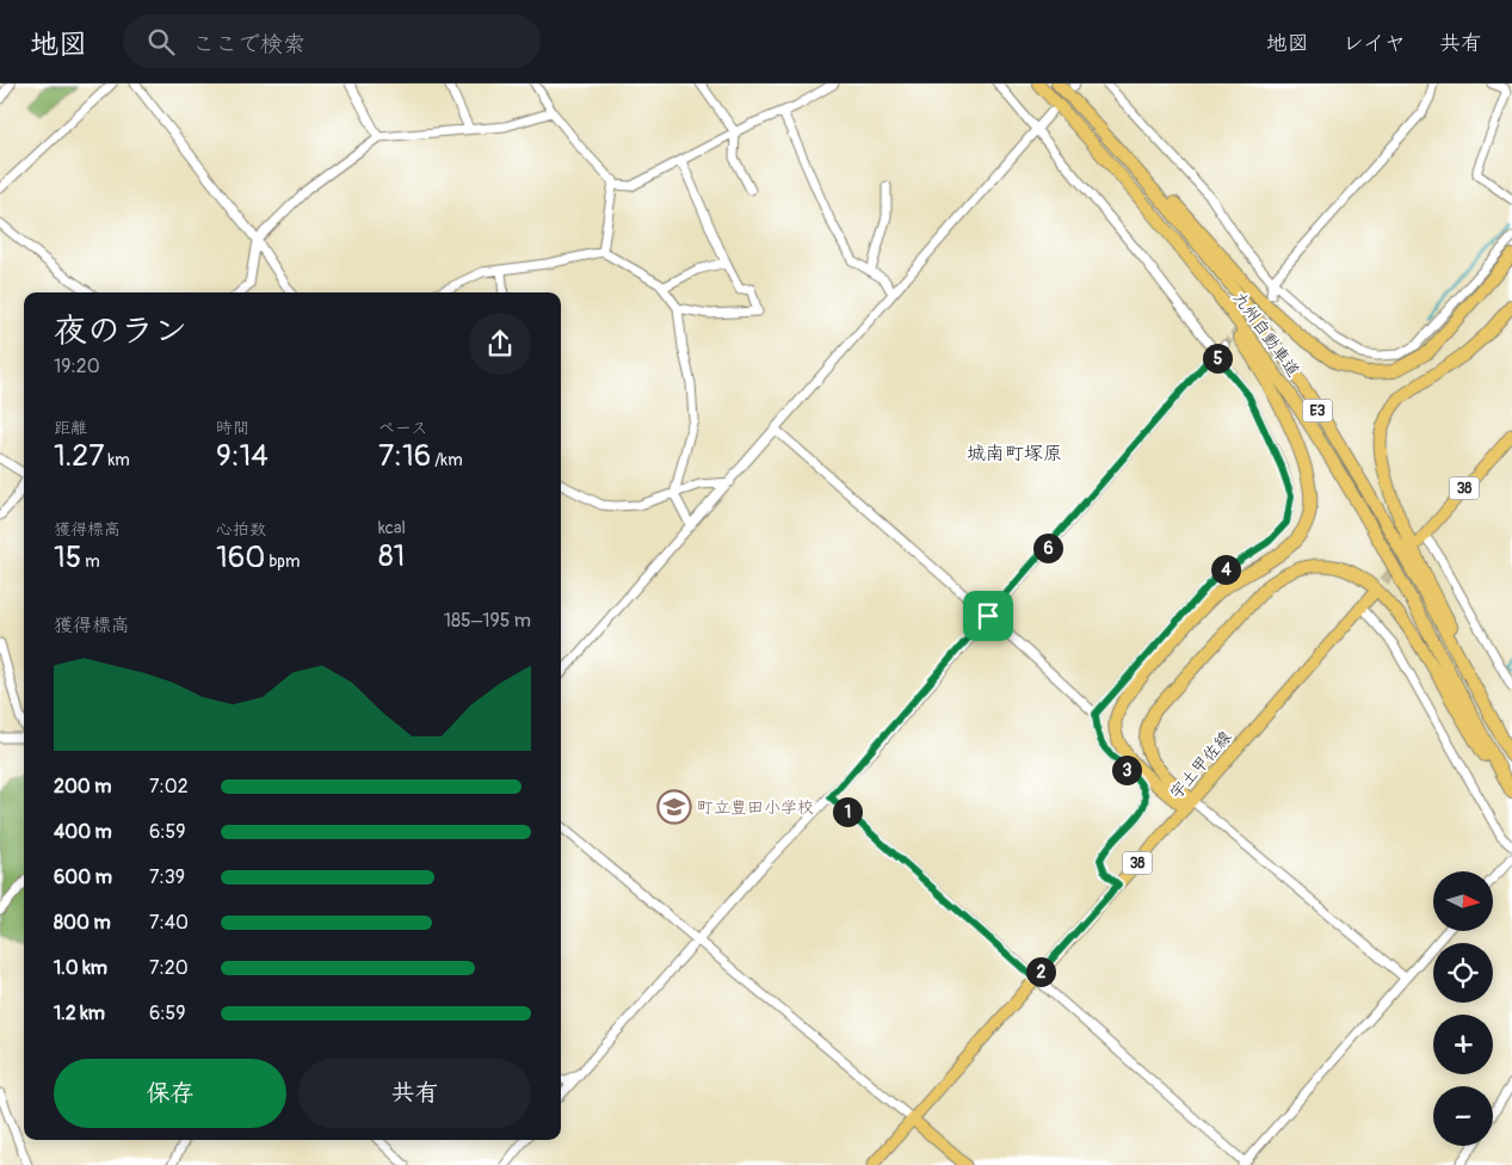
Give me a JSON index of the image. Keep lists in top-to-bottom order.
{
  "streets": {
    "highway": ["九州自動車道", "E3"],
    "main road": ["38", "宇土甲佐線"]
  },
  "districts": ["城南町塚原"],
  "places": {
    "school or university": ["町立豊田小学校"]
  },
  "north": "right",
  "page": {
    "header": "地図",
    "search": "ここで検索",
    "nav": ["地図", "レイヤ", "共有"],
    "heading": ["夜のラン", "19:20"],
    "pins": [
      "5",
      "6",
      "4",
      "3",
      "1",
      "2"
    ],
    "stats": [
      ["距離", "1.27 km"],
      ["時間", "9:14"],
      ["ペース", "7:16 /km"],
      ["獲得標高", "15 m"],
      ["心拍数", "160 bpm"],
      ["kcal", "81"]
    ],
    "chart": ["獲得標高", "185–195 m"],
    "list": [
      {
        "name": "200 m",
        "note": "7:02"
      },
      {
        "name": "400 m",
        "note": "6:59"
      },
      {
        "name": "600 m",
        "note": "7:39"
      },
      {
        "name": "800 m",
        "note": "7:40"
      },
      {
        "name": "1.0 km",
        "note": "7:20"
      },
      {
        "name": "1.2 km",
        "note": "6:59"
      }
    ],
    "map_buttons": ["+", "−"],
    "buttons": ["保存", "共有"]
  }
}
